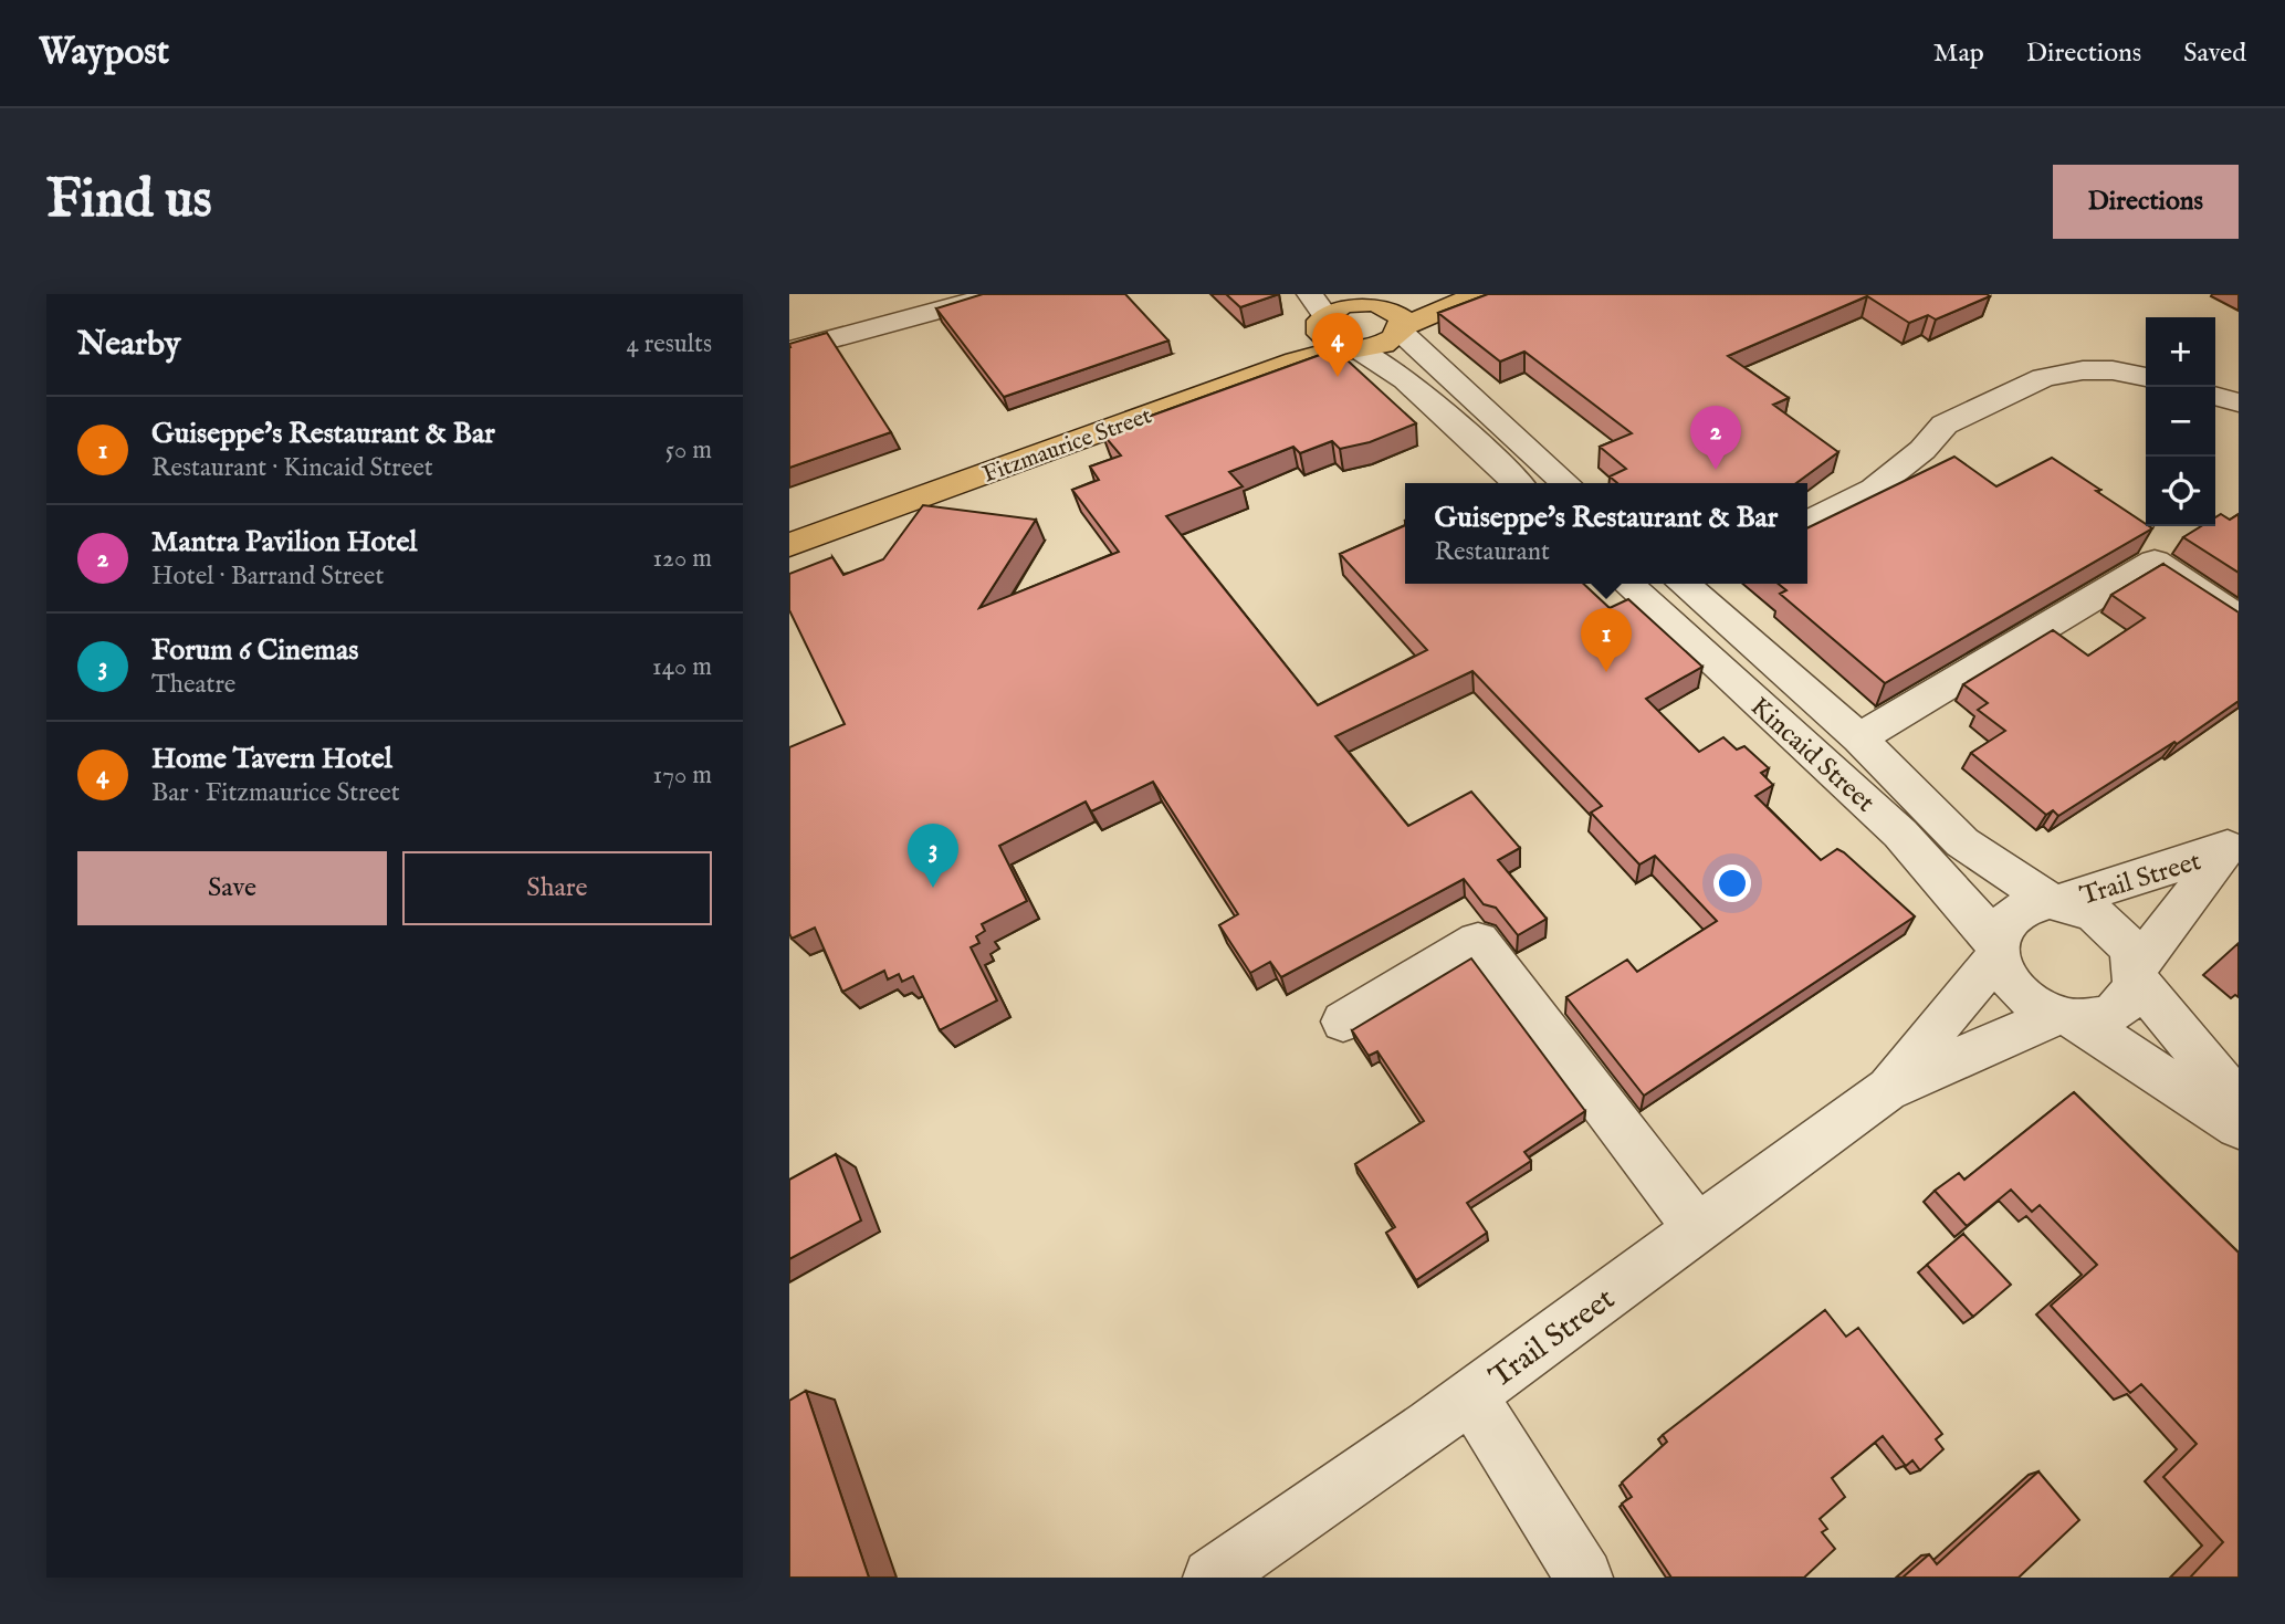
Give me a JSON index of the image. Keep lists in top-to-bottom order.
{
  "streets": {
    "main road": ["Fitzmaurice Street"],
    "street": ["Kincaid Street", "Trail Street"]
  },
  "crossings": [
    ["Kincaid Street", "Trail Street"]
  ],
  "page": {
    "header": "Waypost",
    "nav": ["Map", "Directions", "Saved"],
    "buttons": [
      "Directions",
      ["Save", "Share"]
    ],
    "title": "Find us",
    "heading": ["Nearby", "4 results"],
    "pins": [
      "4",
      "2",
      "1",
      "3"
    ],
    "map_buttons": ["+", "−"],
    "list": [
      {
        "mark": "1",
        "name": "Guiseppe's Restaurant & Bar",
        "note": "Restaurant · Kincaid Street",
        "value": "50 m"
      },
      {
        "mark": "2",
        "name": "Mantra Pavilion Hotel",
        "note": "Hotel · Barrand Street",
        "value": "120 m"
      },
      {
        "mark": "3",
        "name": "Forum 6 Cinemas",
        "note": "Theatre",
        "value": "140 m"
      },
      {
        "mark": "4",
        "name": "Home Tavern Hotel",
        "note": "Bar · Fitzmaurice Street",
        "value": "170 m"
      }
    ],
    "popup": ["Guiseppe's Restaurant & Bar", "Restaurant"]
  }
}
